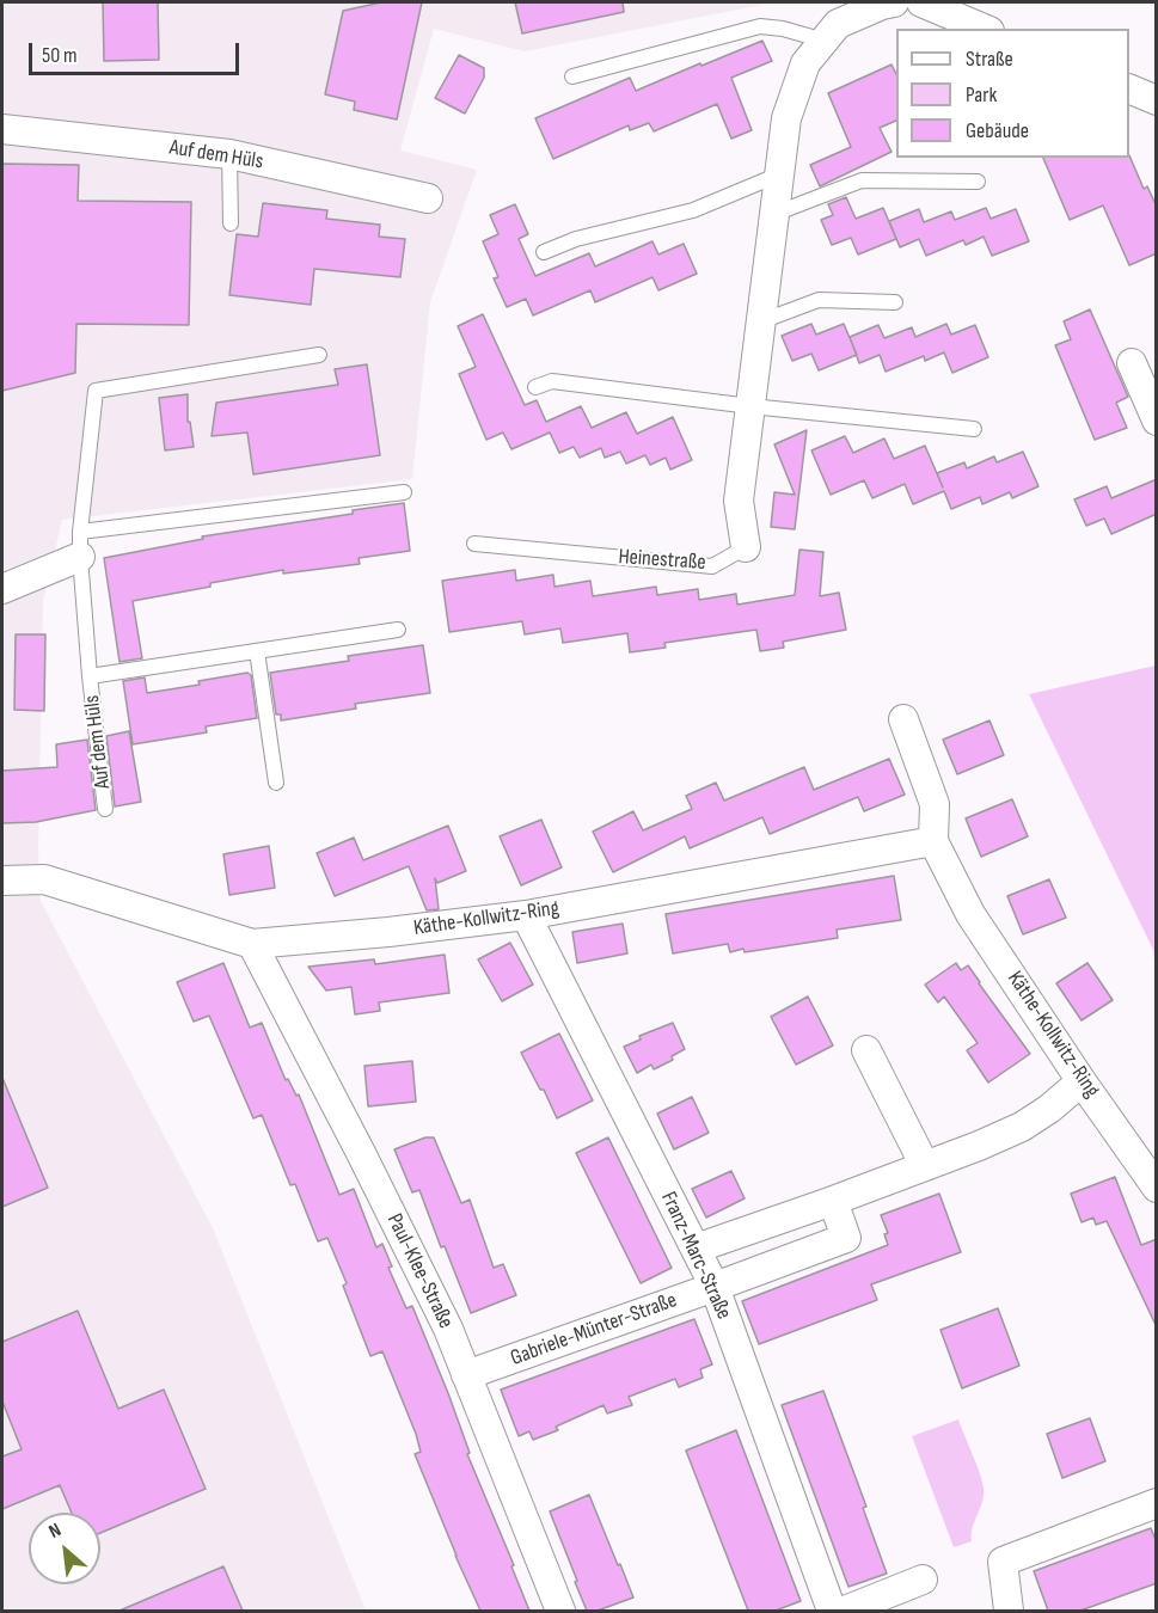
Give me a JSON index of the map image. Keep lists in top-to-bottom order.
{
  "streets": {
    "street": [
      "Auf dem Hüls",
      "Heinestraße",
      "Käthe-Kollwitz-Ring",
      "Franz-Marc-Straße",
      "Paul-Klee-Straße",
      "Gabriele-Münter-Straße"
    ]
  },
  "crossings": [
    ["Käthe-Kollwitz-Ring", "Franz-Marc-Straße"],
    ["Käthe-Kollwitz-Ring", "Paul-Klee-Straße"],
    ["Franz-Marc-Straße", "Gabriele-Münter-Straße"],
    ["Paul-Klee-Straße", "Gabriele-Münter-Straße"]
  ],
  "legend": ["Straße", "Park", "Gebäude"],
  "scale_bar": "50 m",
  "north": "top left"
}
